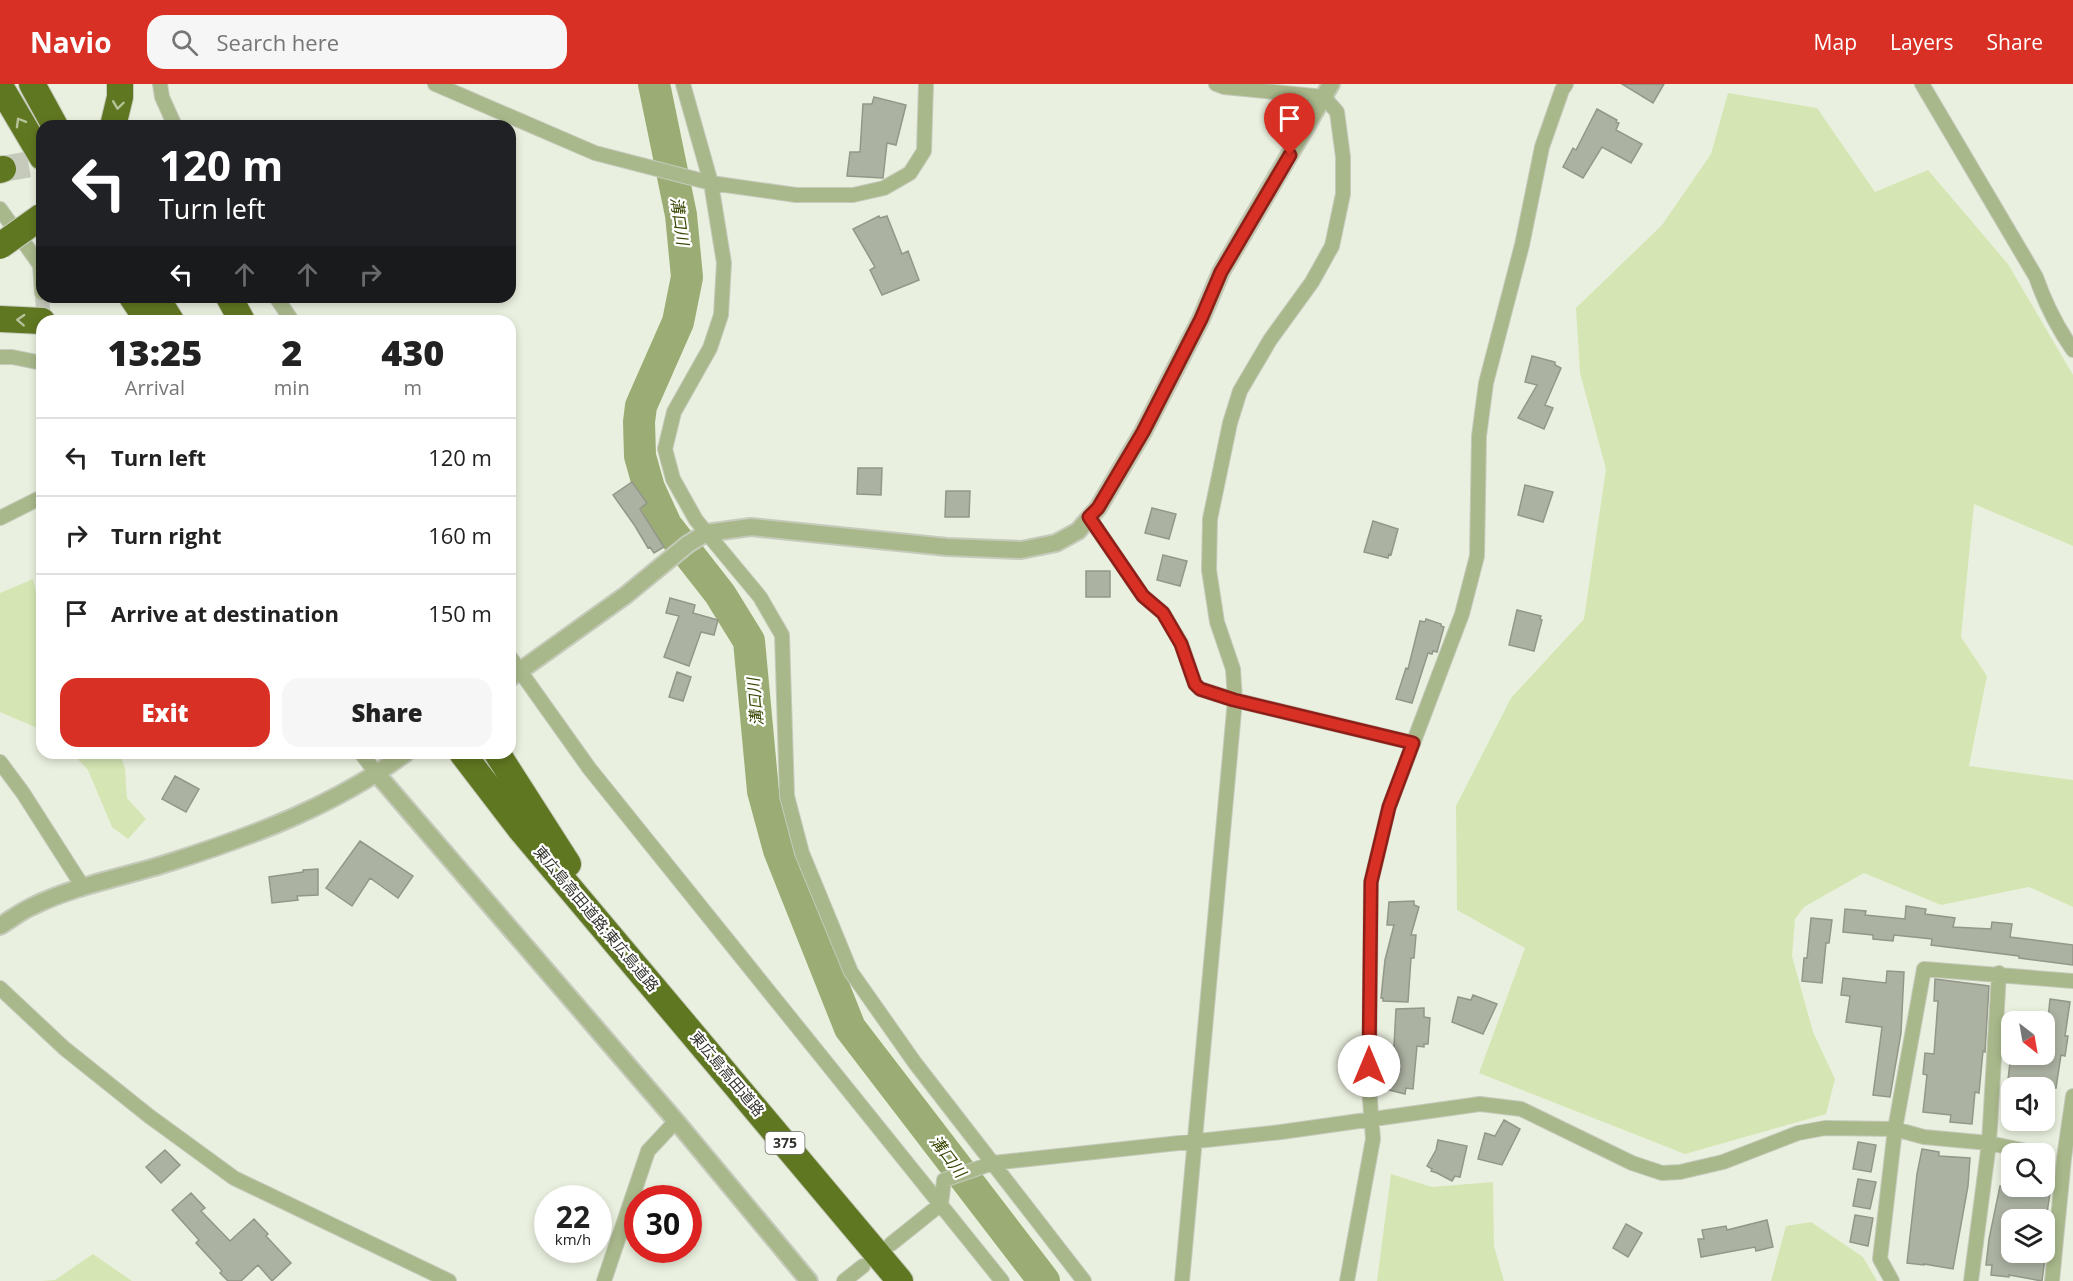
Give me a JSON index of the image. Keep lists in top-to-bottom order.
{
  "streets": {
    "highway": ["東広島高田道路;東広島道路", "東広島高田道路", "375"]
  },
  "crossings": [
    ["東広島高田道路;東広島道路", "東広島高田道路"]
  ],
  "water": ["溝口川"],
  "north": "bottom right",
  "page": {
    "header": "Navio",
    "search": "Search here",
    "nav": ["Map", "Layers", "Share"],
    "turn": ["120 m", "Turn left"],
    "eta": [
      "13:25",
      "Arrival",
      "2",
      "min",
      "430",
      "m"
    ],
    "list": [
      {
        "name": "Turn left",
        "value": "120 m"
      },
      {
        "name": "Turn right",
        "value": "160 m"
      },
      {
        "name": "Arrive at destination",
        "value": "150 m"
      }
    ],
    "buttons": ["Exit", "Share"],
    "speed": "22 km/h",
    "limit": "30"
  }
}
